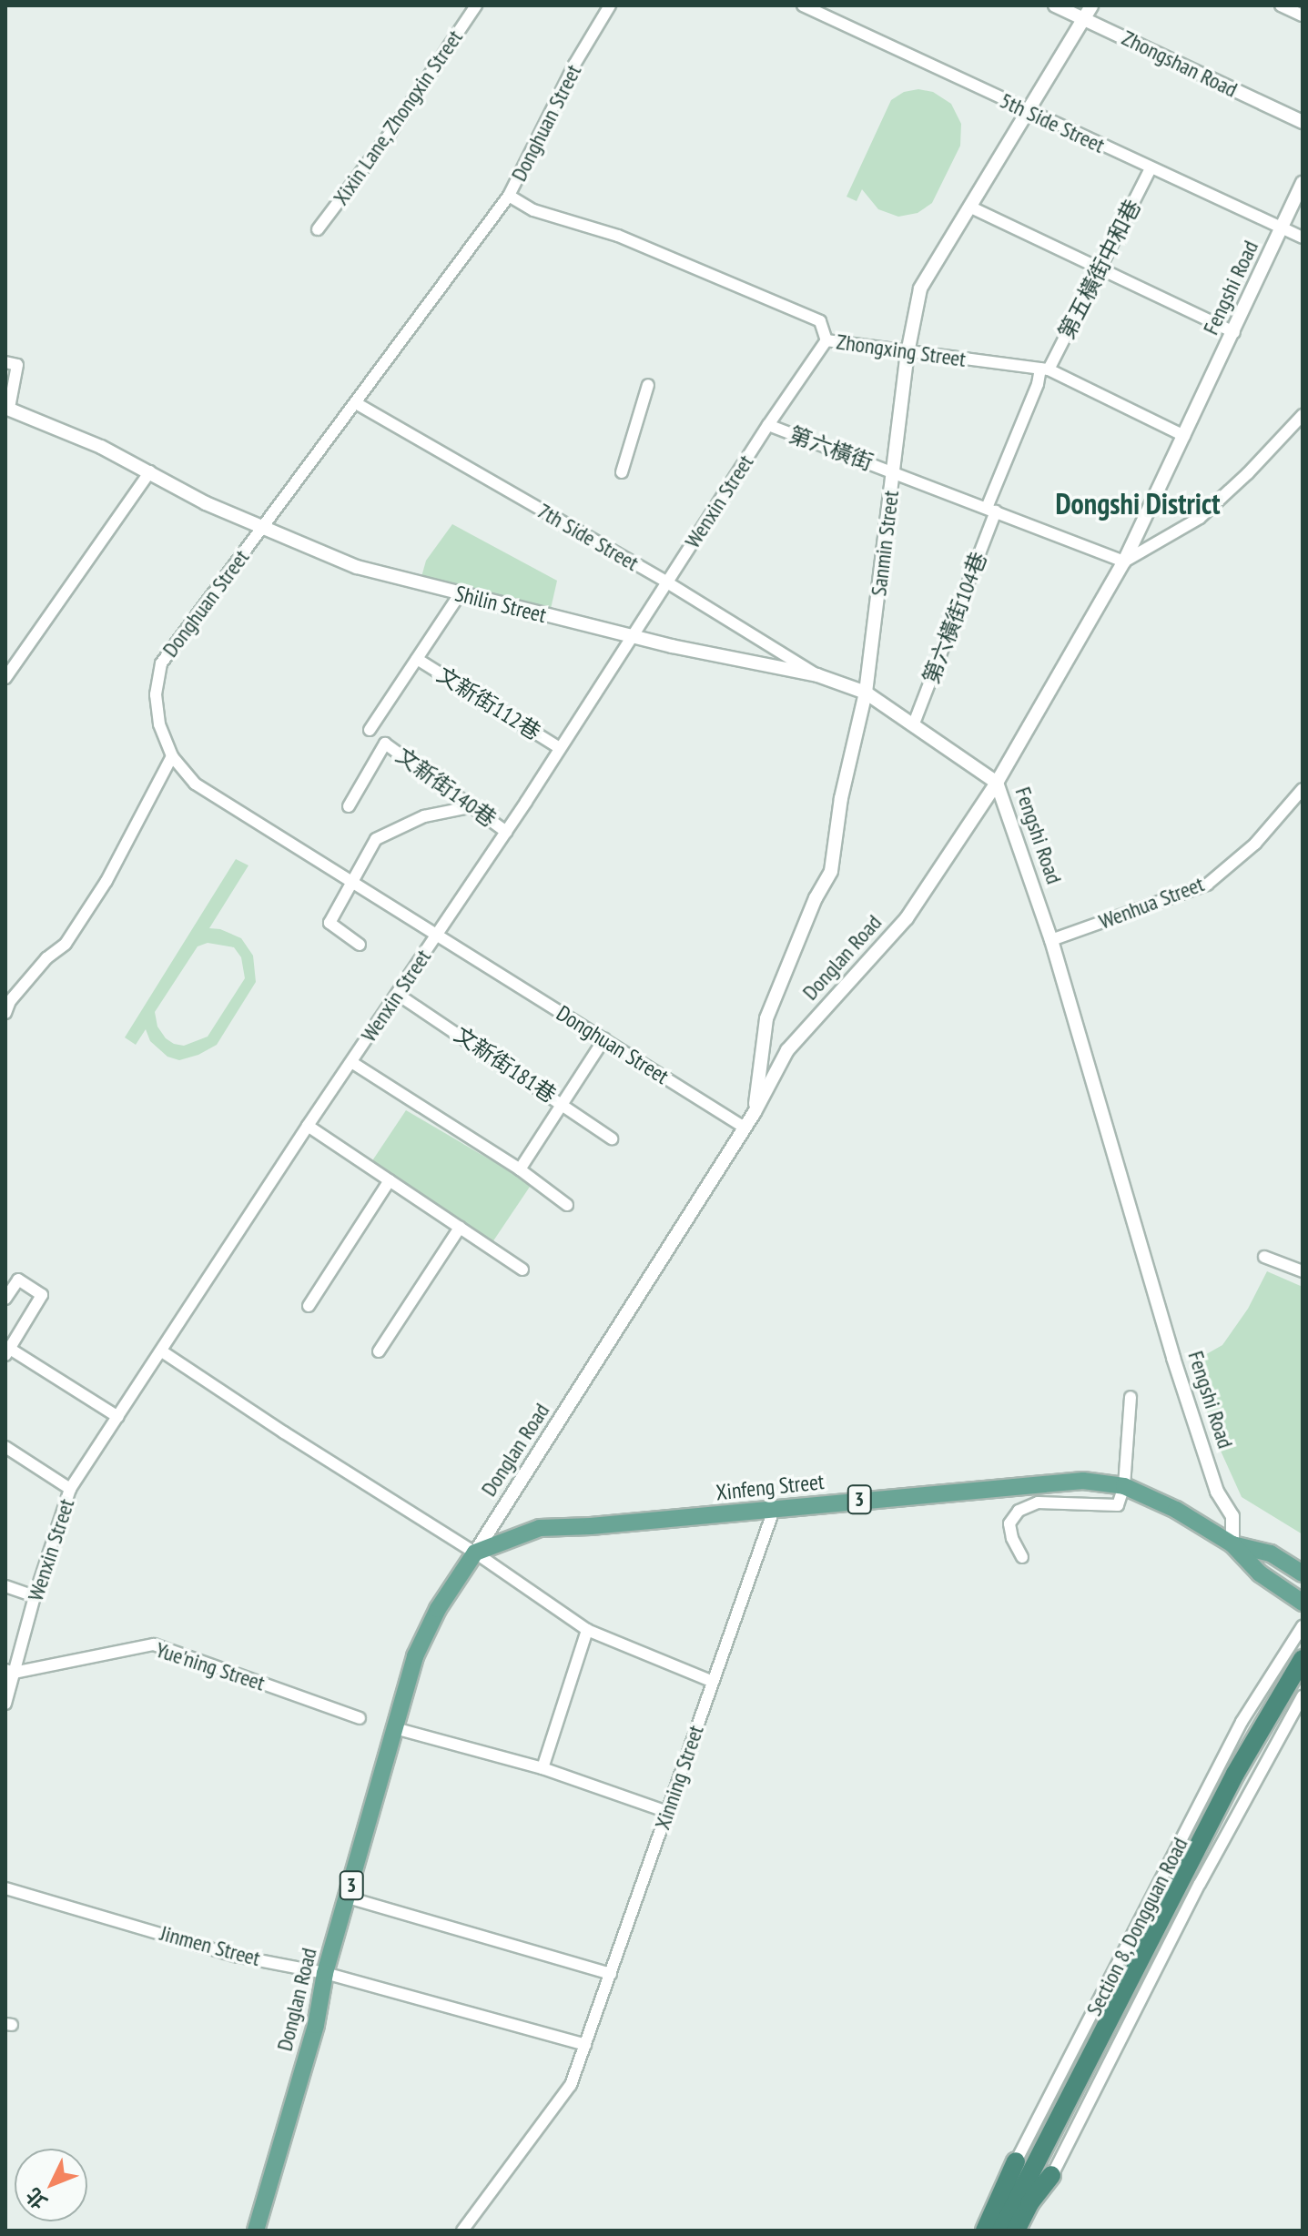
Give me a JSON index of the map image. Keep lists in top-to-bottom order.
{
  "streets": {
    "main road": ["Donglan Road", "Xinfeng Street", "3"],
    "street": [
      "Zhongshan Road",
      "Xixin Lane, Zhongxin Street",
      "Donghuan Street",
      "5th Side Street",
      "第五橫街中和巷",
      "Fengshi Road",
      "Zhongxing Street",
      "第六橫街",
      "Wenxin Street",
      "7th Side Street",
      "Sanmin Street",
      "Shilin Street",
      "第六橫街104巷",
      "文新街112巷",
      "文新街140巷",
      "Wenhua Street",
      "文新街181巷",
      "Yue'ning Street",
      "Xinning Street",
      "Section 8, Dongguan Road",
      "Jinmen Street"
    ]
  },
  "crossings": [
    ["Zhongshan Road", "Sanmin Street"],
    ["Donghuan Street", "Zhongxing Street"],
    ["Donghuan Street", "Wenxin Street"],
    ["Donghuan Street", "7th Side Street"],
    ["Donghuan Street", "Shilin Street"],
    ["Donghuan Street", "Donglan Road"],
    ["5th Side Street", "第五橫街中和巷"],
    ["5th Side Street", "Fengshi Road"],
    ["5th Side Street", "Sanmin Street"],
    ["第五橫街中和巷", "Zhongxing Street"],
    ["第五橫街中和巷", "第六橫街"],
    ["第五橫街中和巷", "第六橫街104巷"],
    ["Fengshi Road", "Zhongxing Street"],
    ["Fengshi Road", "第六橫街"],
    ["Fengshi Road", "Shilin Street"],
    ["Fengshi Road", "Wenhua Street"],
    ["Fengshi Road", "Donglan Road"],
    ["Fengshi Road", "Xinfeng Street"],
    ["Fengshi Road", "3"],
    ["Zhongxing Street", "Wenxin Street"],
    ["Zhongxing Street", "Sanmin Street"],
    ["第六橫街", "Wenxin Street"],
    ["第六橫街", "Sanmin Street"],
    ["第六橫街", "第六橫街104巷"],
    ["Wenxin Street", "7th Side Street"],
    ["Wenxin Street", "Shilin Street"],
    ["Wenxin Street", "文新街112巷"],
    ["Wenxin Street", "文新街140巷"],
    ["Wenxin Street", "文新街181巷"],
    ["Wenxin Street", "Yue'ning Street"],
    ["7th Side Street", "Shilin Street"],
    ["Sanmin Street", "Shilin Street"],
    ["Sanmin Street", "Donglan Road"],
    ["Shilin Street", "第六橫街104巷"],
    ["Shilin Street", "Donglan Road"],
    ["Donglan Road", "Xinfeng Street"],
    ["Donglan Road", "Jinmen Street"],
    ["Xinfeng Street", "3"],
    ["Xinfeng Street", "Xinning Street"],
    ["Xinning Street", "Jinmen Street"]
  ],
  "districts": ["Dongshi District"],
  "north": "bottom left"
}
